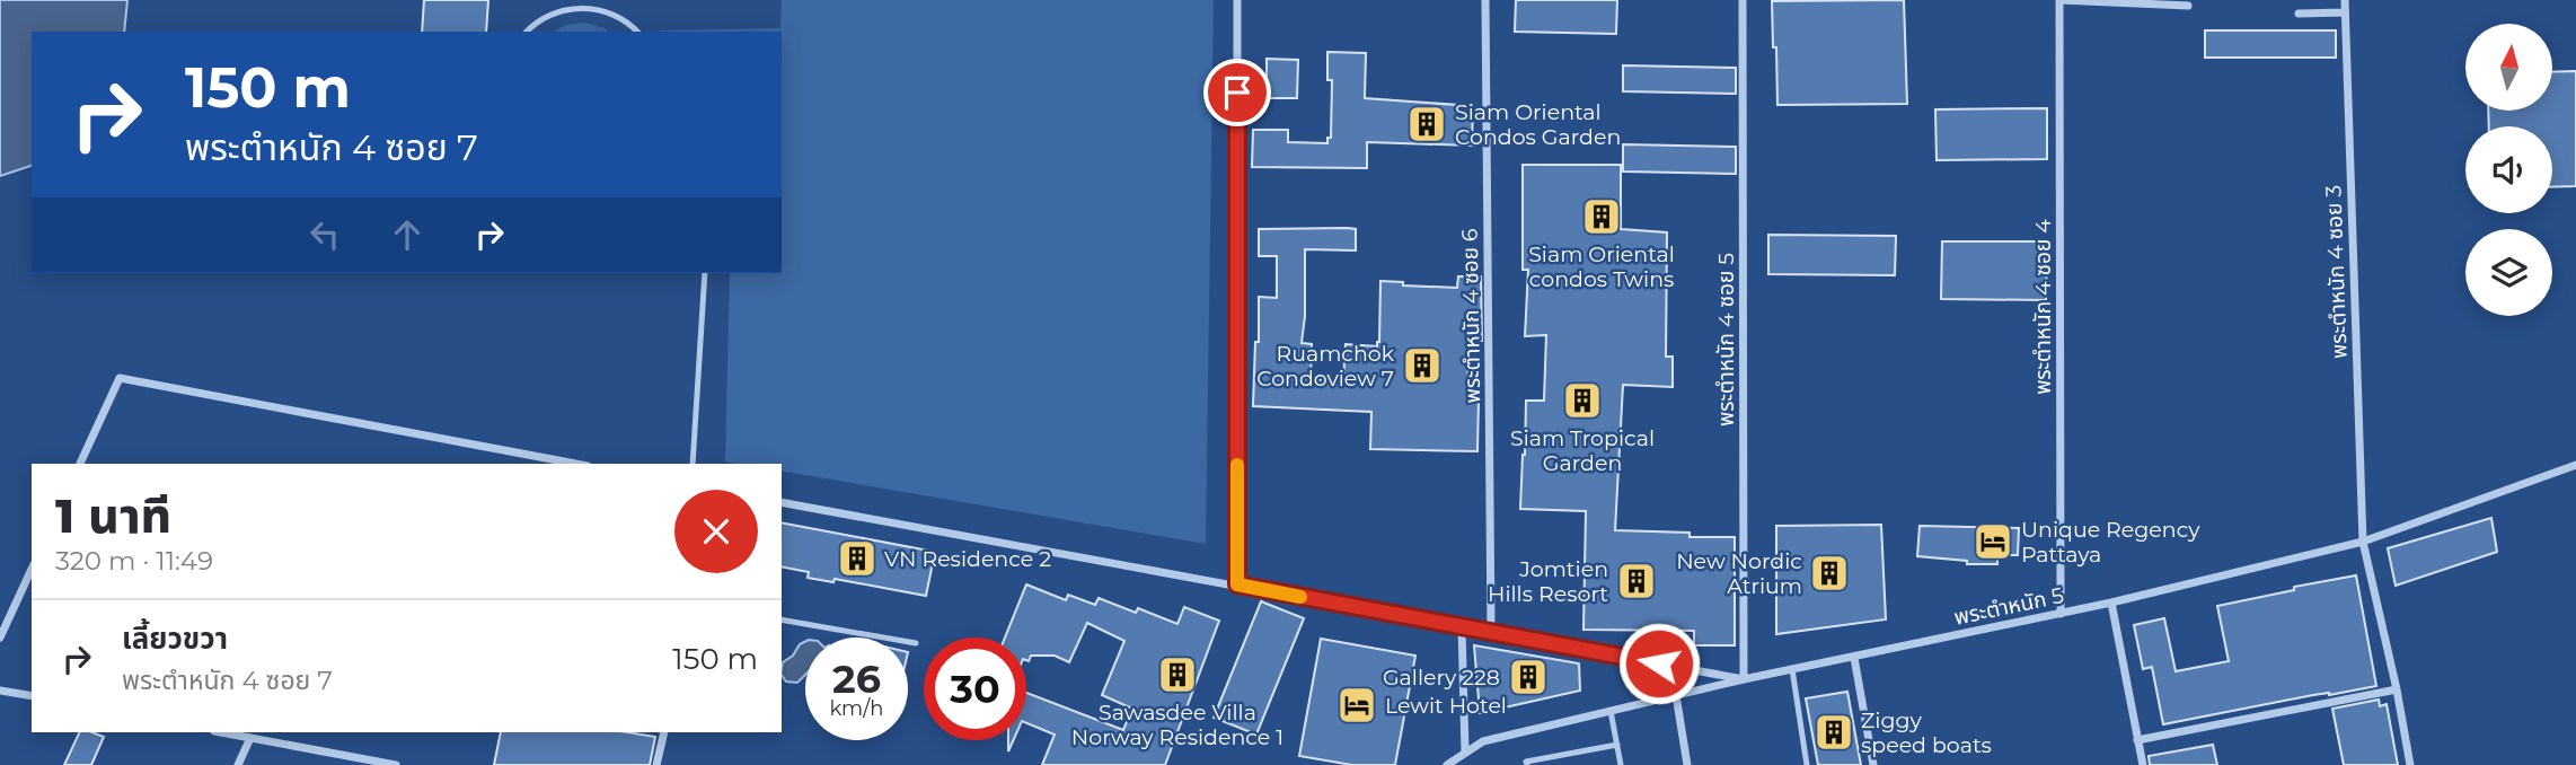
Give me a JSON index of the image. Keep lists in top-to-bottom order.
{
  "streets": {
    "street": [
      "พระตำหนัก 4 ซอย 3",
      "พระตำหนัก 4 ซอย 4",
      "พระตำหนัก 4 ซอย 6",
      "พระตำหนัก 4 ซอย 5",
      "พระตำหนัก 5"
    ]
  },
  "crossings": [
    ["พระตำหนัก 4 ซอย 3", "พระตำหนัก 5"],
    ["พระตำหนัก 4 ซอย 4", "พระตำหนัก 5"],
    ["พระตำหนัก 4 ซอย 5", "พระตำหนัก 5"]
  ],
  "places": {
    "building": [
      "Siam Oriental Condos Garden",
      "Siam Oriental condos Twins",
      "Ruamchok Condoview 7",
      "Siam Tropical Garden",
      "VN Residence 2",
      "New Nordic Atrium",
      "Jomtien Hills Resort",
      "Sawasdee Villa Norway Residence 1",
      "Gallery 228",
      "Ziggy speed boats"
    ],
    "hotel": ["Unique Regency Pattaya", "Lewit Hotel"]
  },
  "north": "top",
  "page": {
    "turn": ["150 m", "พระตำหนัก 4 ซอย 7"],
    "heading": ["1 นาที", "320 m · 11:49"],
    "list": [
      {
        "name": "เลี้ยวขวา",
        "note": "พระตำหนัก 4 ซอย 7",
        "value": "150 m"
      }
    ],
    "speed": "26 km/h",
    "limit": "30"
  }
}
